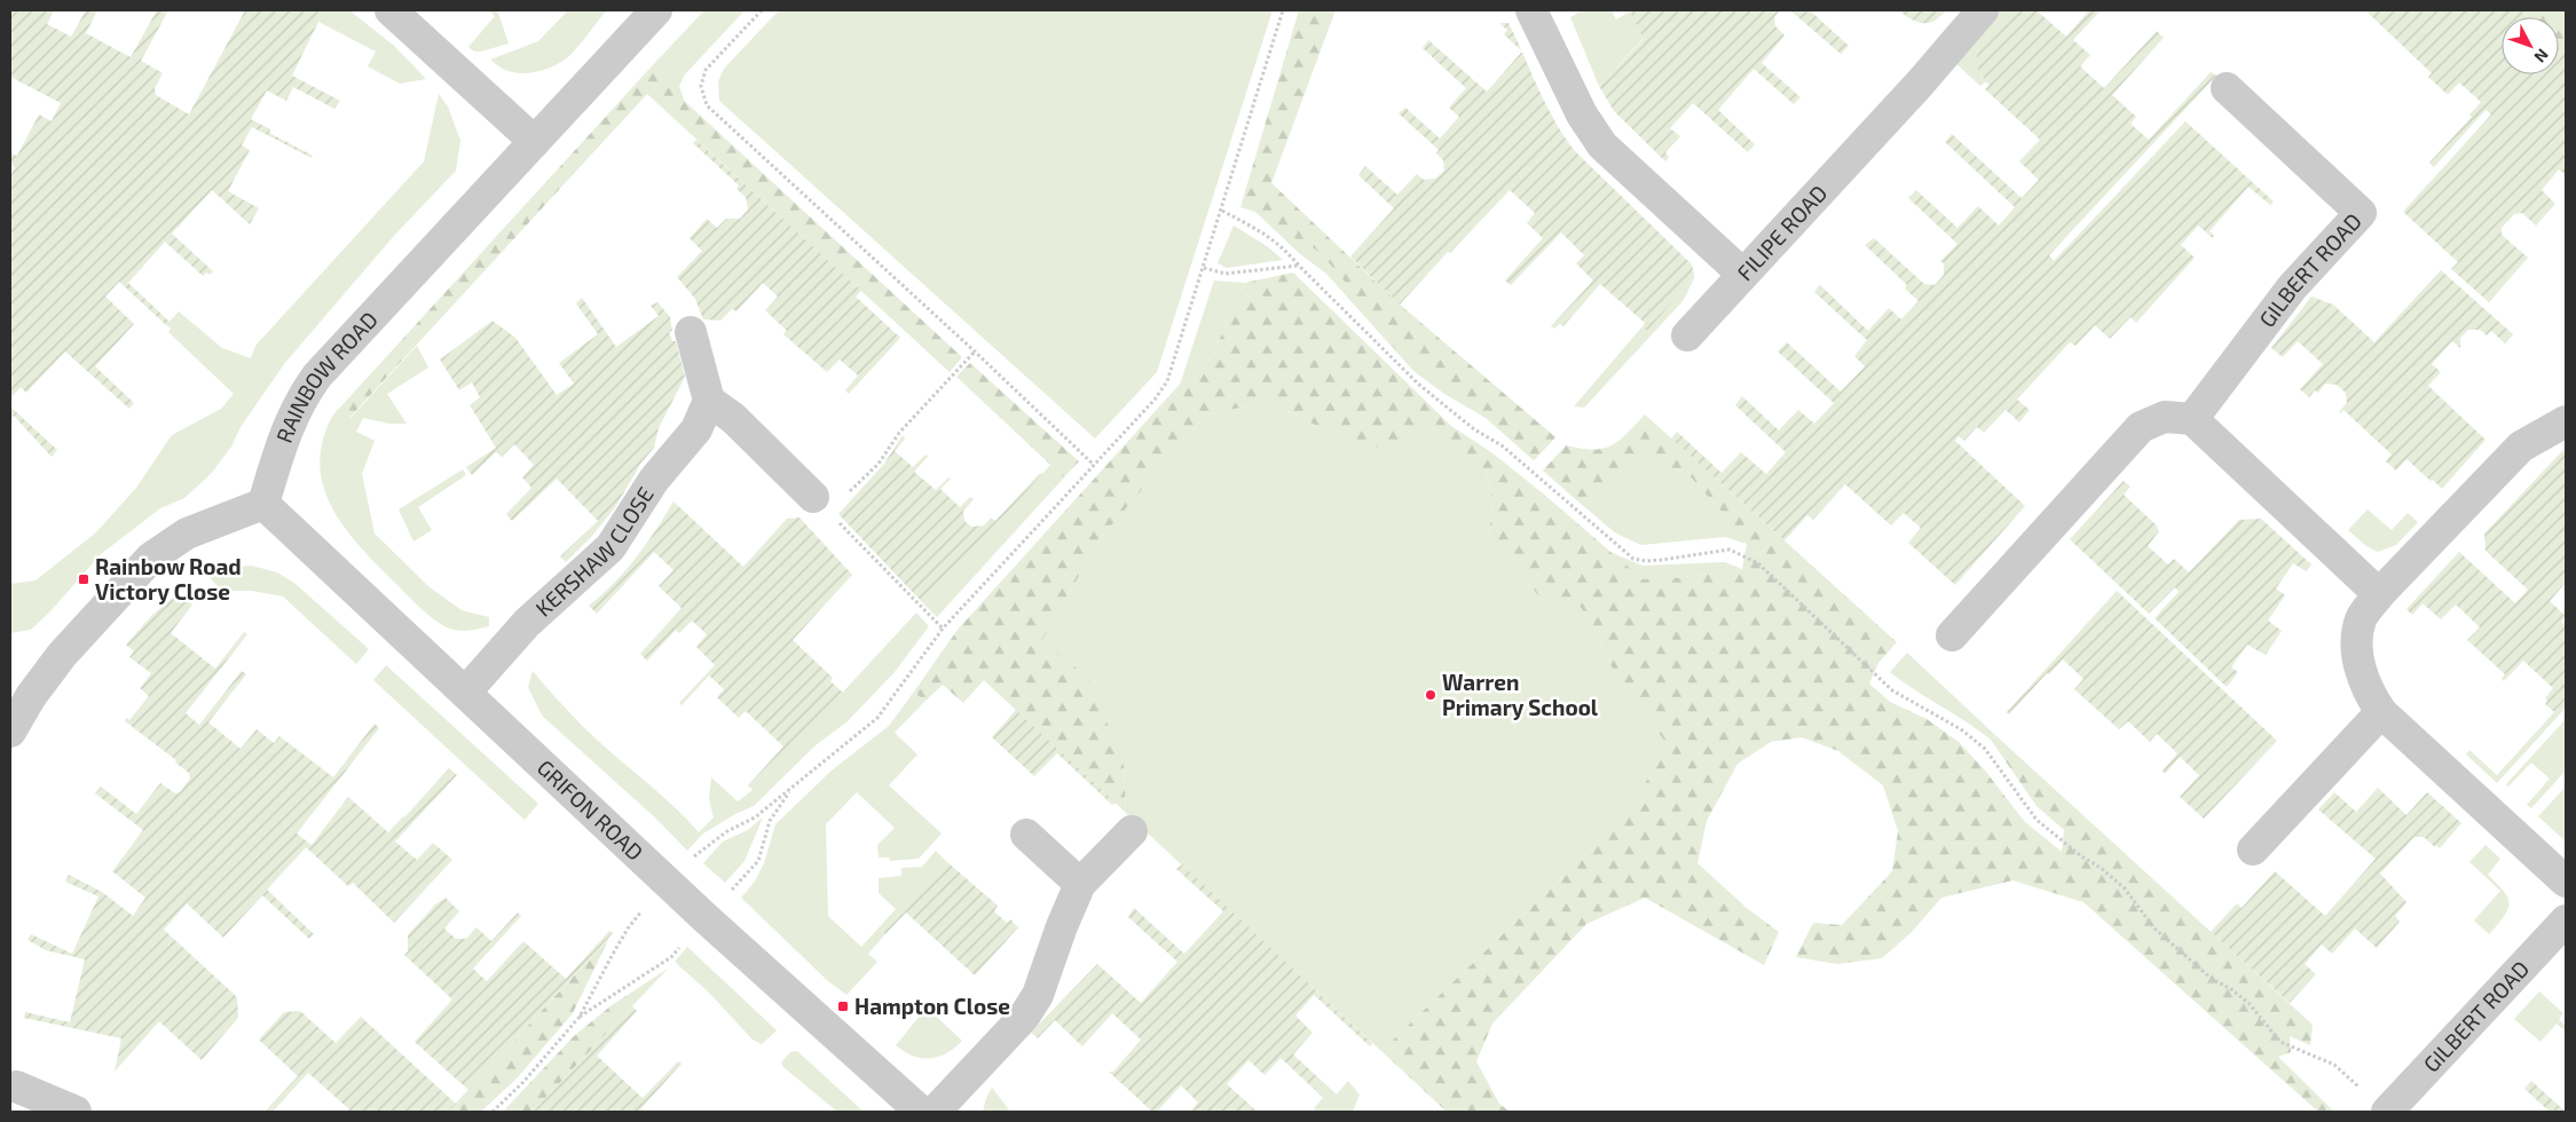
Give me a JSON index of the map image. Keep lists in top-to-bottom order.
{
  "streets": {
    "street": [
      "FILIPE ROAD",
      "GILBERT ROAD",
      "RAINBOW ROAD",
      "KERSHAW CLOSE",
      "GRIFON ROAD"
    ]
  },
  "crossings": [
    ["RAINBOW ROAD", "GRIFON ROAD"],
    ["KERSHAW CLOSE", "GRIFON ROAD"]
  ],
  "places": {
    "transit": ["Rainbow Road Victory Close", "Hampton Close"],
    "other": ["Warren Primary School"]
  },
  "north": "bottom right"
}
